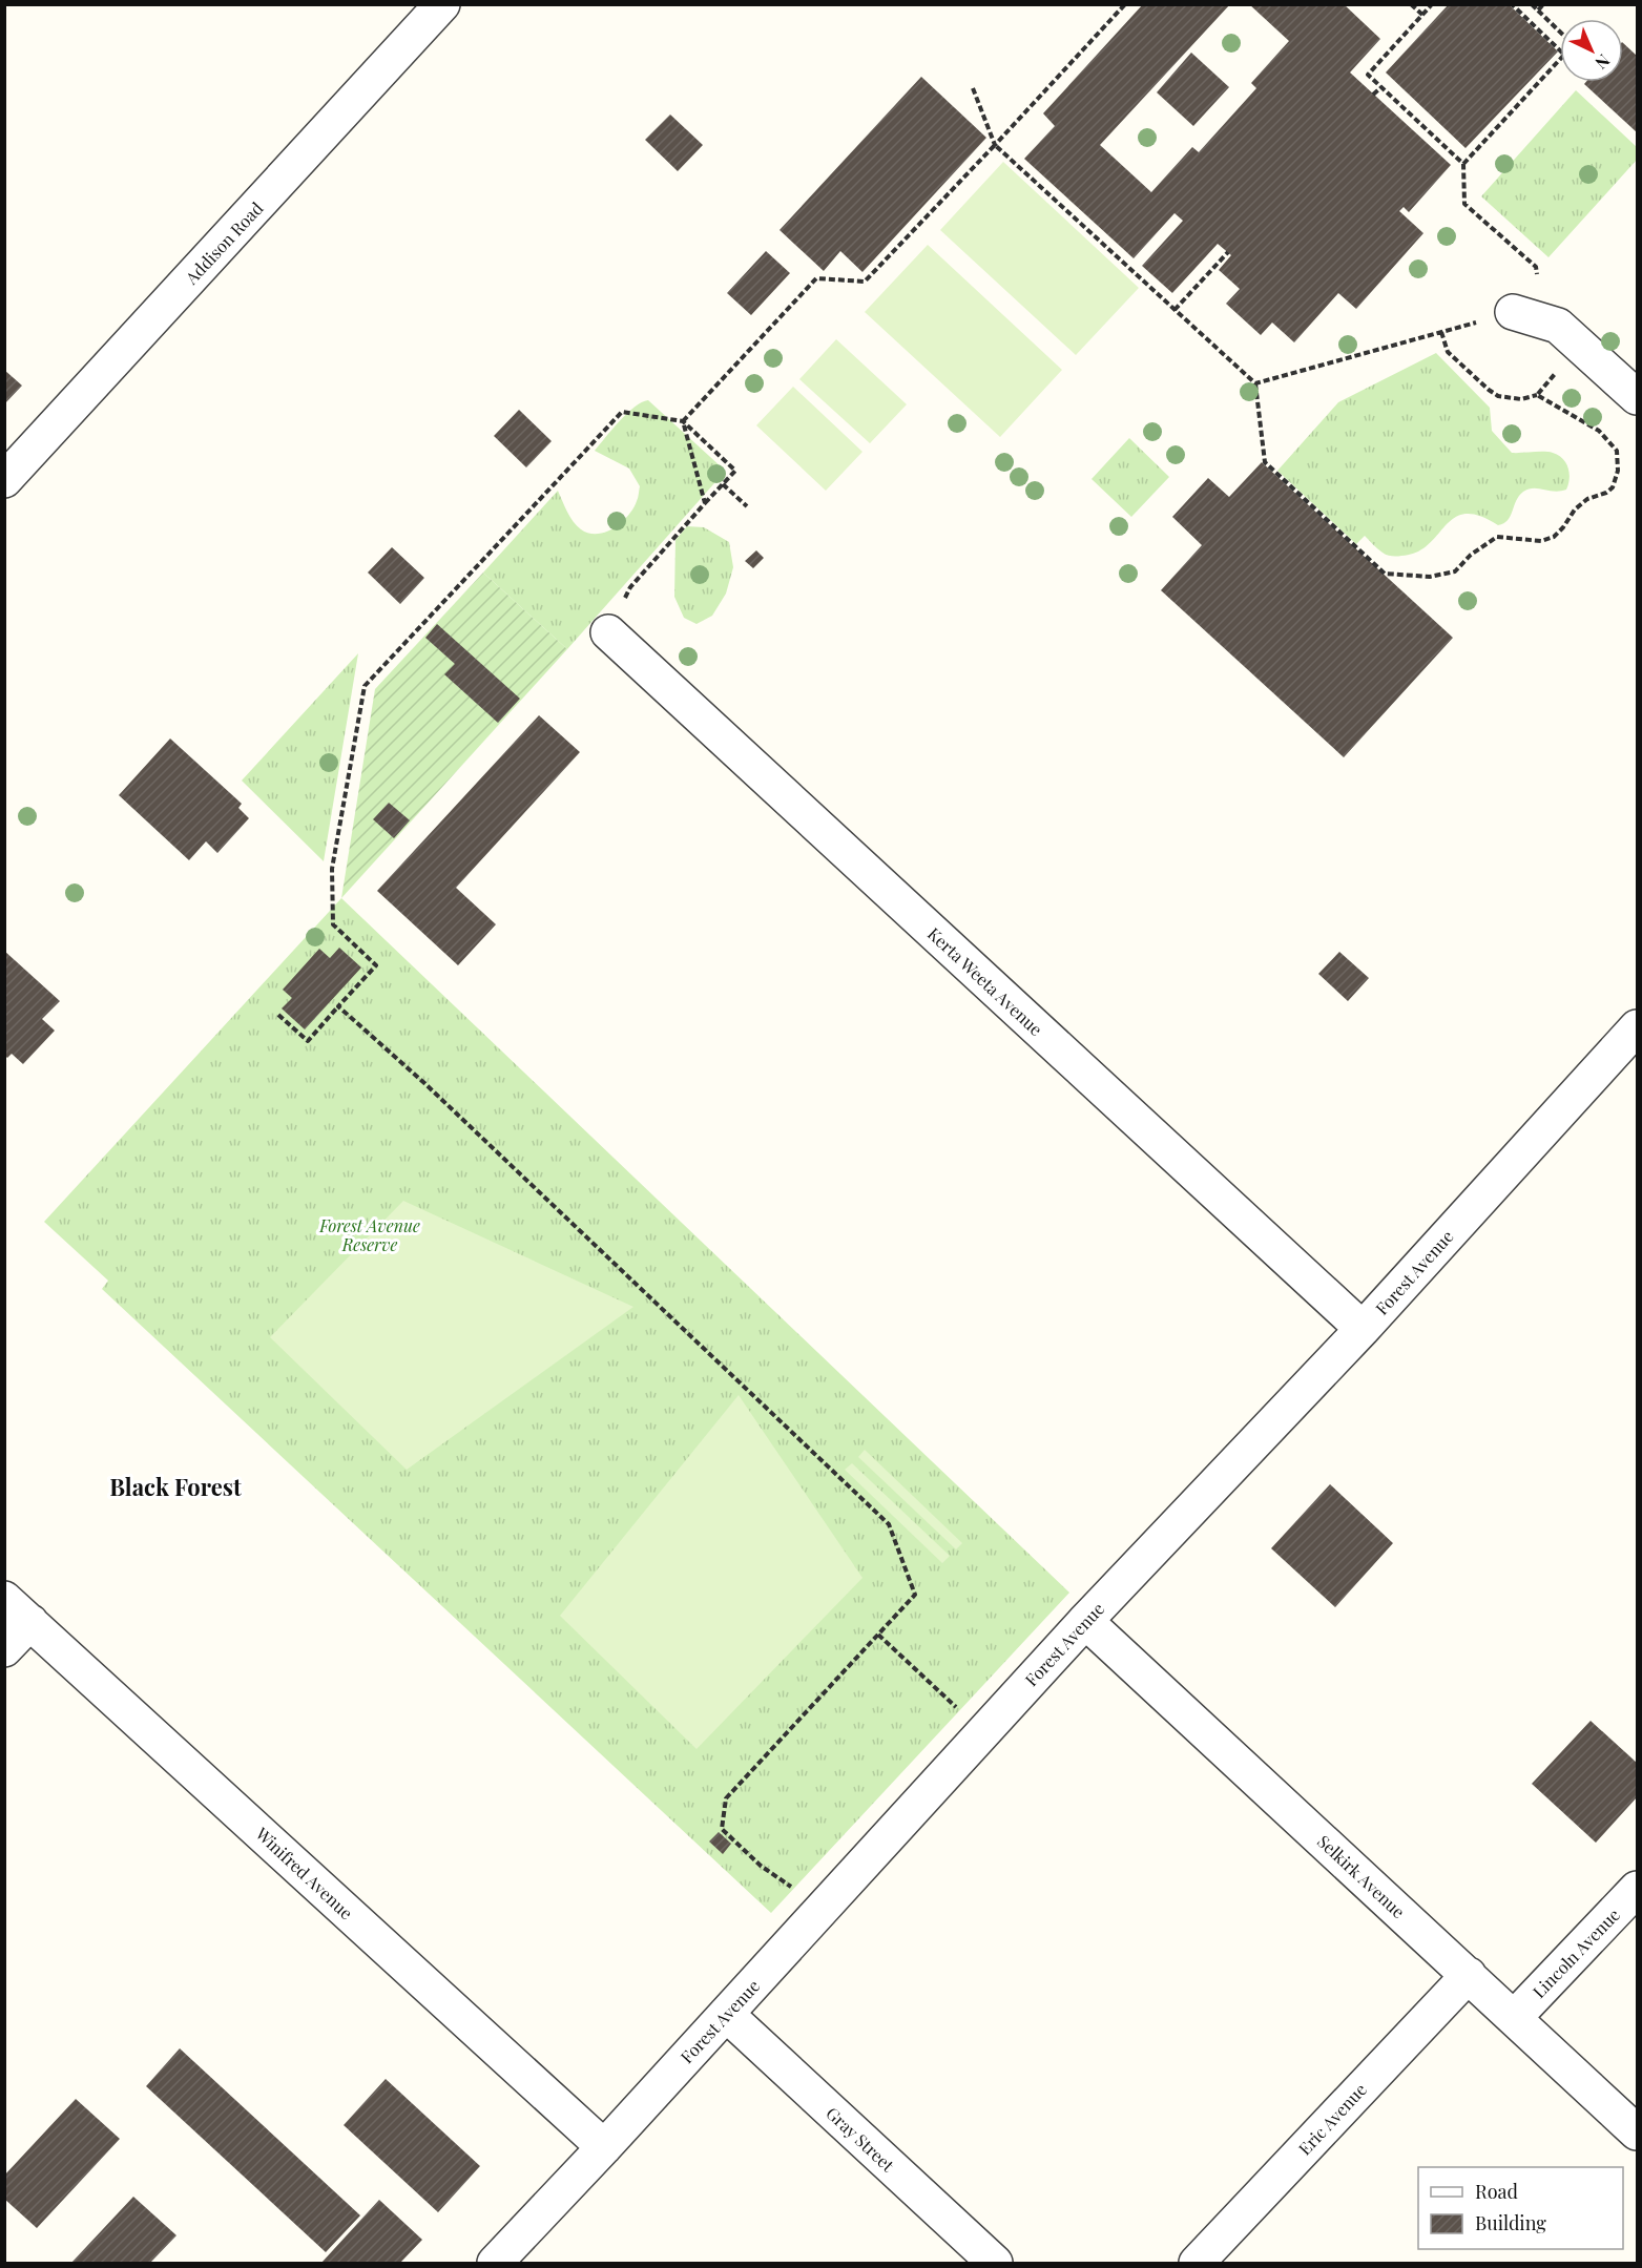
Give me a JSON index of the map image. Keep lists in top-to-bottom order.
{
  "streets": {
    "street": [
      "Addison Road",
      "Kerta Weeta Avenue",
      "Forest Avenue",
      "Winifred Avenue",
      "Selkirk Avenue",
      "Lincoln Avenue",
      "Eric Avenue",
      "Gray Street"
    ]
  },
  "crossings": [
    ["Kerta Weeta Avenue", "Forest Avenue"],
    ["Forest Avenue", "Winifred Avenue"],
    ["Forest Avenue", "Selkirk Avenue"],
    ["Forest Avenue", "Gray Street"],
    ["Selkirk Avenue", "Lincoln Avenue"],
    ["Selkirk Avenue", "Eric Avenue"]
  ],
  "districts": ["Black Forest"],
  "parks": ["Forest Avenue Reserve"],
  "legend": ["Road", "Building"],
  "north": "bottom right"
}
